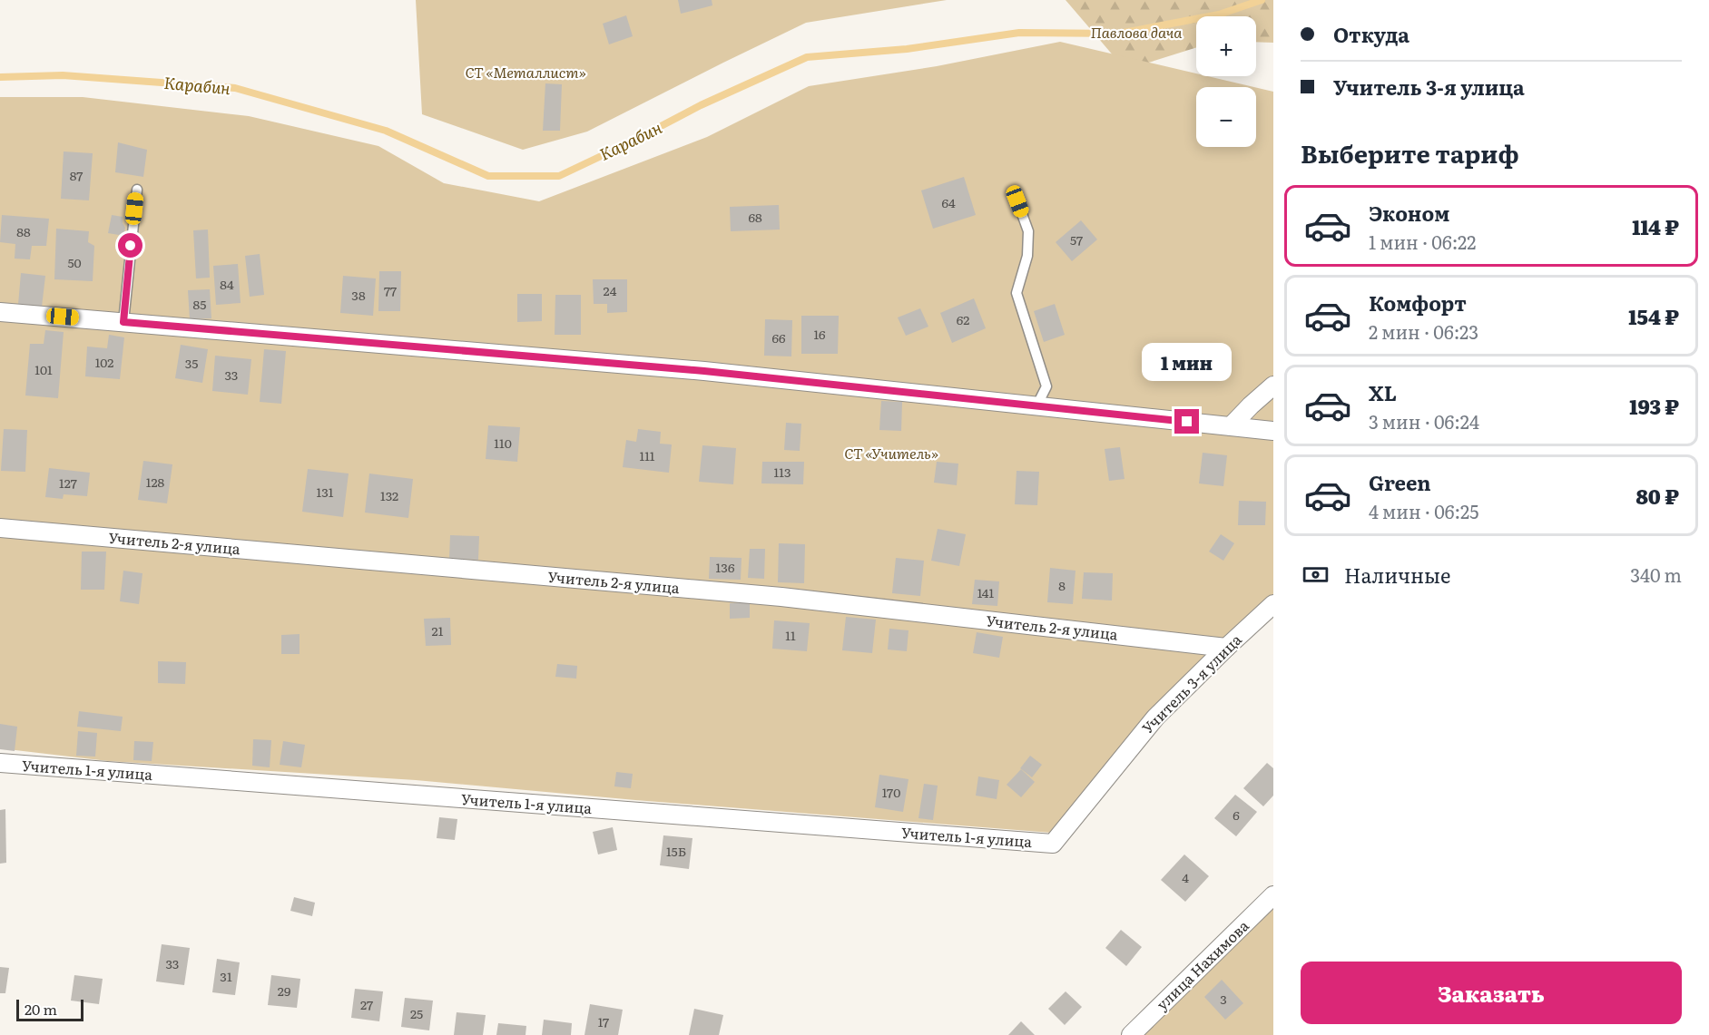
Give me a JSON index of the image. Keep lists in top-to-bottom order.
{
  "streets": {
    "street": [
      "Учитель 2-я улица",
      "Учитель 3-я улица",
      "Учитель 1-я улица",
      "улица Нахимова"
    ]
  },
  "crossings": [
    ["Учитель 2-я улица", "Учитель 3-я улица"],
    ["Учитель 3-я улица", "Учитель 1-я улица"]
  ],
  "water": ["Карабин"],
  "parks": ["Павлова дача", "СТ «Металлист»", "СТ «Учитель»"],
  "house_numbers": [
    "87",
    "64",
    "68",
    "88",
    "57",
    "50",
    "84",
    "77",
    "24",
    "38",
    "85",
    "62",
    "16",
    "66",
    "102",
    "35",
    "101",
    "33",
    "110",
    "111",
    "113",
    "128",
    "127",
    "131",
    "132",
    "136",
    "8",
    "141",
    "21",
    "11",
    "170",
    "6",
    "15Б",
    "4",
    "33",
    "31",
    "29",
    "3",
    "27",
    "25",
    "17"
  ],
  "scale_bar": "20 m",
  "page": {
    "banner": ["Откуда", "Учитель 3-я улица"],
    "map_buttons": ["+", "−"],
    "heading": "Выберите тариф",
    "list": [
      {
        "name": "Эконом",
        "note": "1 мин · 06:22",
        "value": "114 ₽"
      },
      {
        "name": "Комфорт",
        "note": "2 мин · 06:23",
        "value": "154 ₽"
      },
      {
        "name": "XL",
        "note": "3 мин · 06:24",
        "value": "193 ₽"
      },
      {
        "name": "Green",
        "note": "4 мин · 06:25",
        "value": "80 ₽"
      }
    ],
    "bubble": "1 мин",
    "pay": ["Наличные", "340 m"],
    "buttons": "Заказать",
    "scale": "20 m"
  }
}
